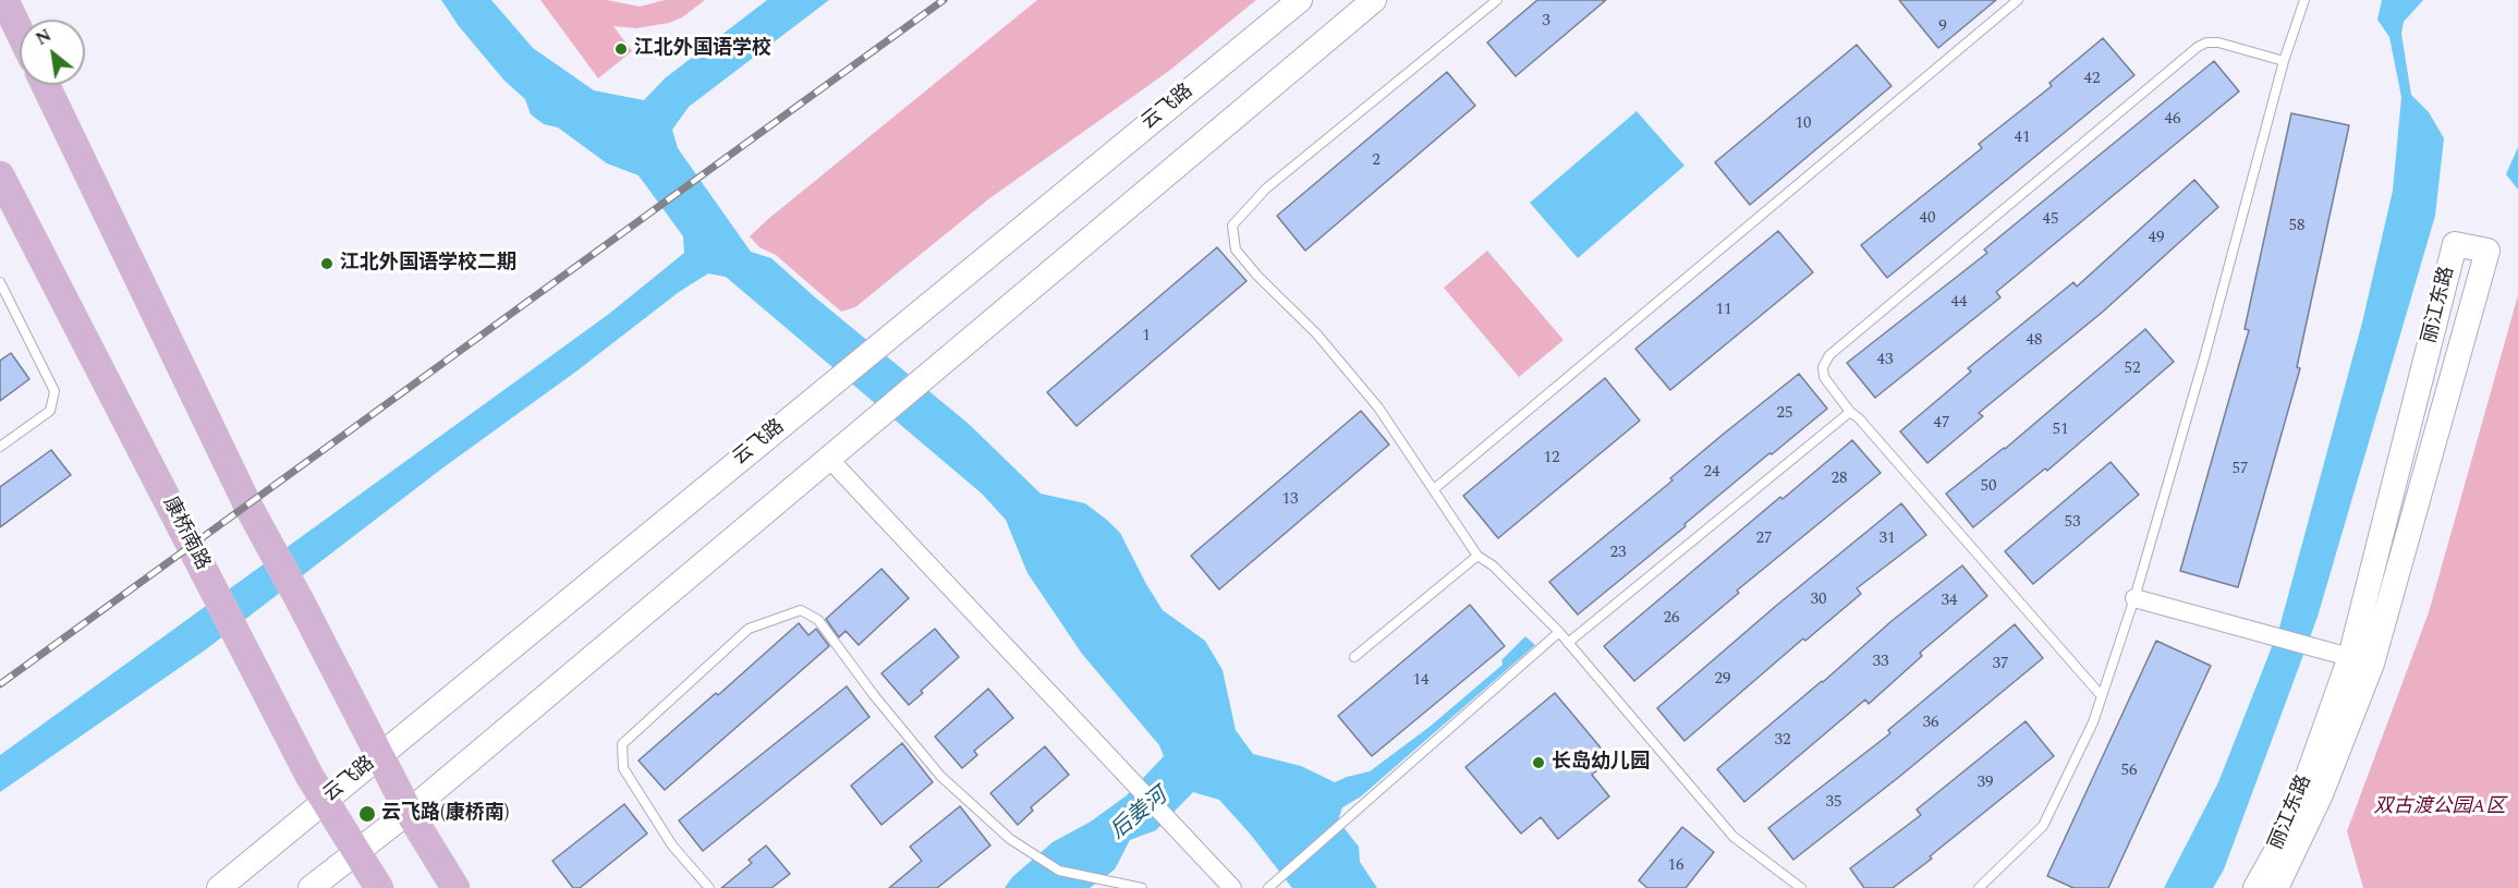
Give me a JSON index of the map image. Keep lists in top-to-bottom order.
{
  "streets": {
    "main road": ["云飞路", "丽江东路", "康桥南路"]
  },
  "crossings": [
    ["云飞路", "康桥南路"]
  ],
  "water": ["后姜河"],
  "parks": ["双古渡公园A区"],
  "places": [
    "江北外国语学校",
    "江北外国语学校二期",
    "长岛幼儿园",
    "云飞路(康桥南)"
  ],
  "house_numbers": [
    "3",
    "9",
    "42",
    "46",
    "10",
    "41",
    "2",
    "40",
    "45",
    "58",
    "49",
    "44",
    "11",
    "1",
    "48",
    "43",
    "52",
    "25",
    "47",
    "51",
    "12",
    "57",
    "24",
    "28",
    "50",
    "13",
    "53",
    "27",
    "31",
    "23",
    "30",
    "34",
    "26",
    "33",
    "37",
    "29",
    "14",
    "36",
    "32",
    "56",
    "39",
    "35",
    "16"
  ],
  "north": "top left"
}
